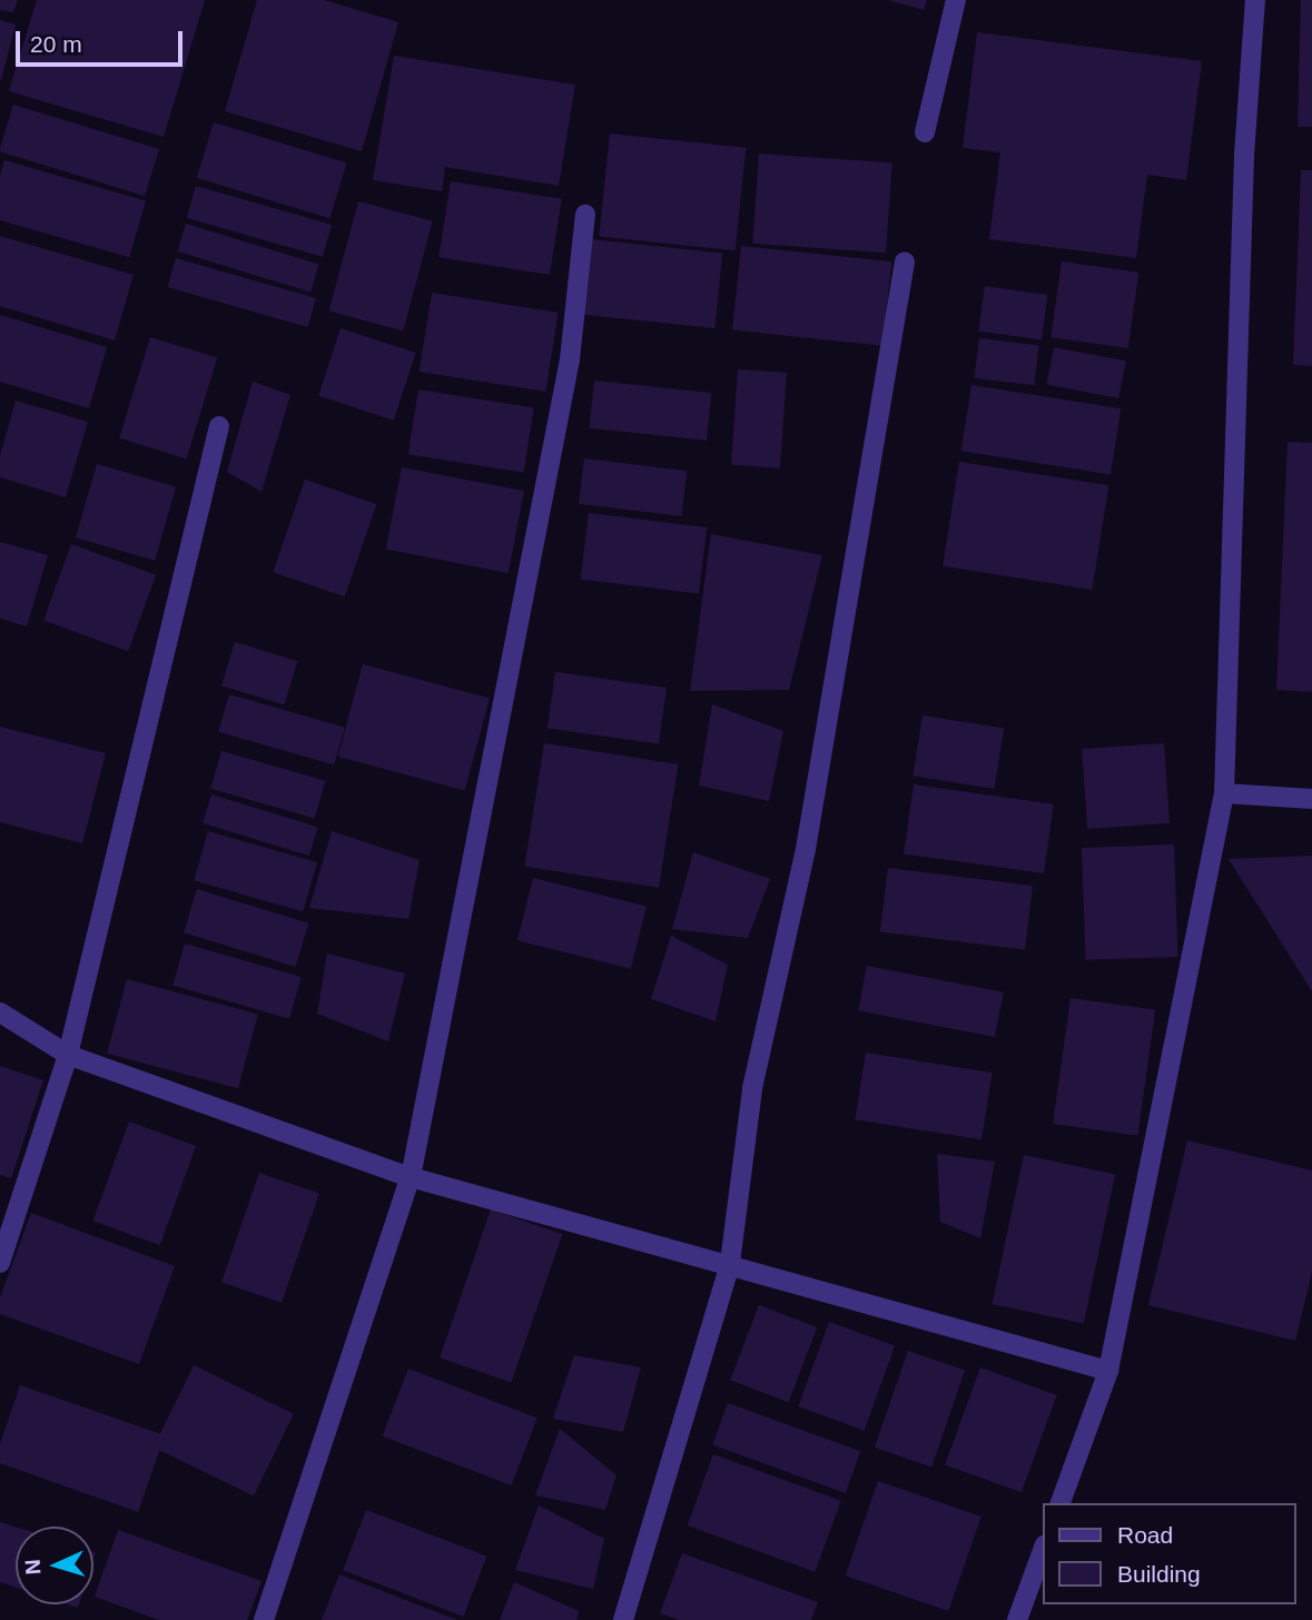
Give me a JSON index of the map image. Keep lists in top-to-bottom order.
{
  "legend": ["Road", "Building"],
  "scale_bar": "20 m",
  "north": "left"
}
